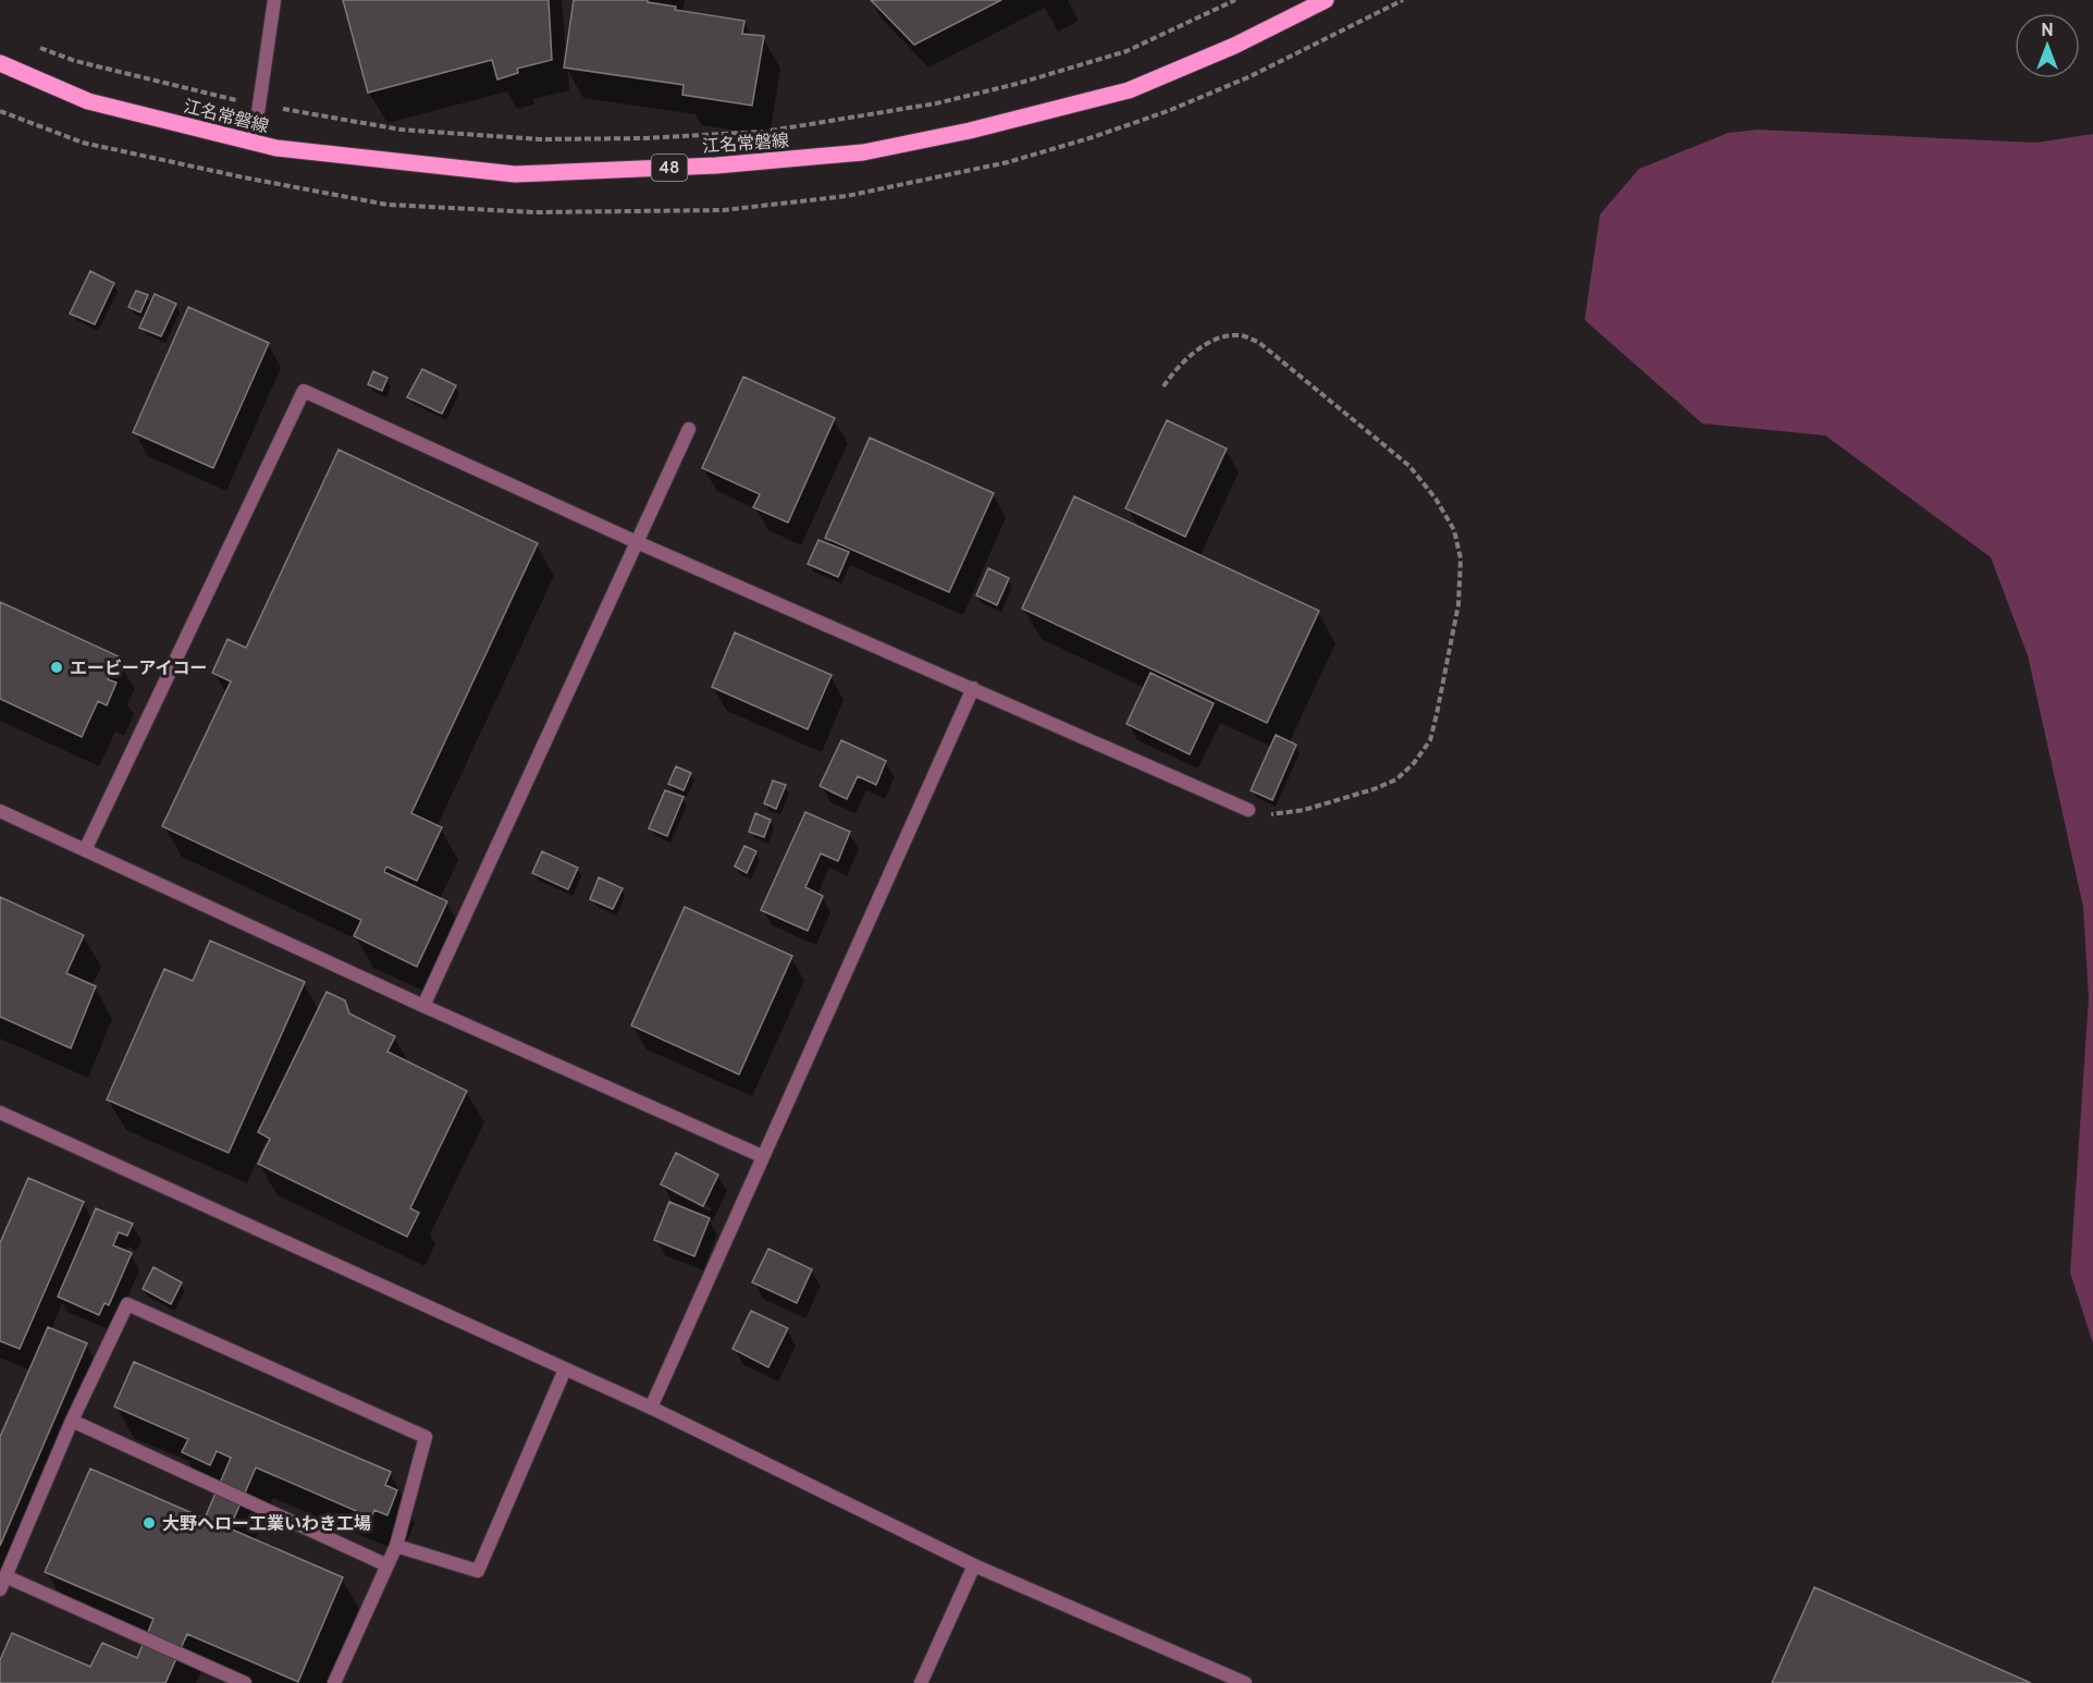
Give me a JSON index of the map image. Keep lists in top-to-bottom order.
{
  "streets": {
    "main road": ["江名常磐線", "48"]
  },
  "places": ["エービーアイコー", "大野ヘロー工業いわき工場"],
  "north": "top"
}
